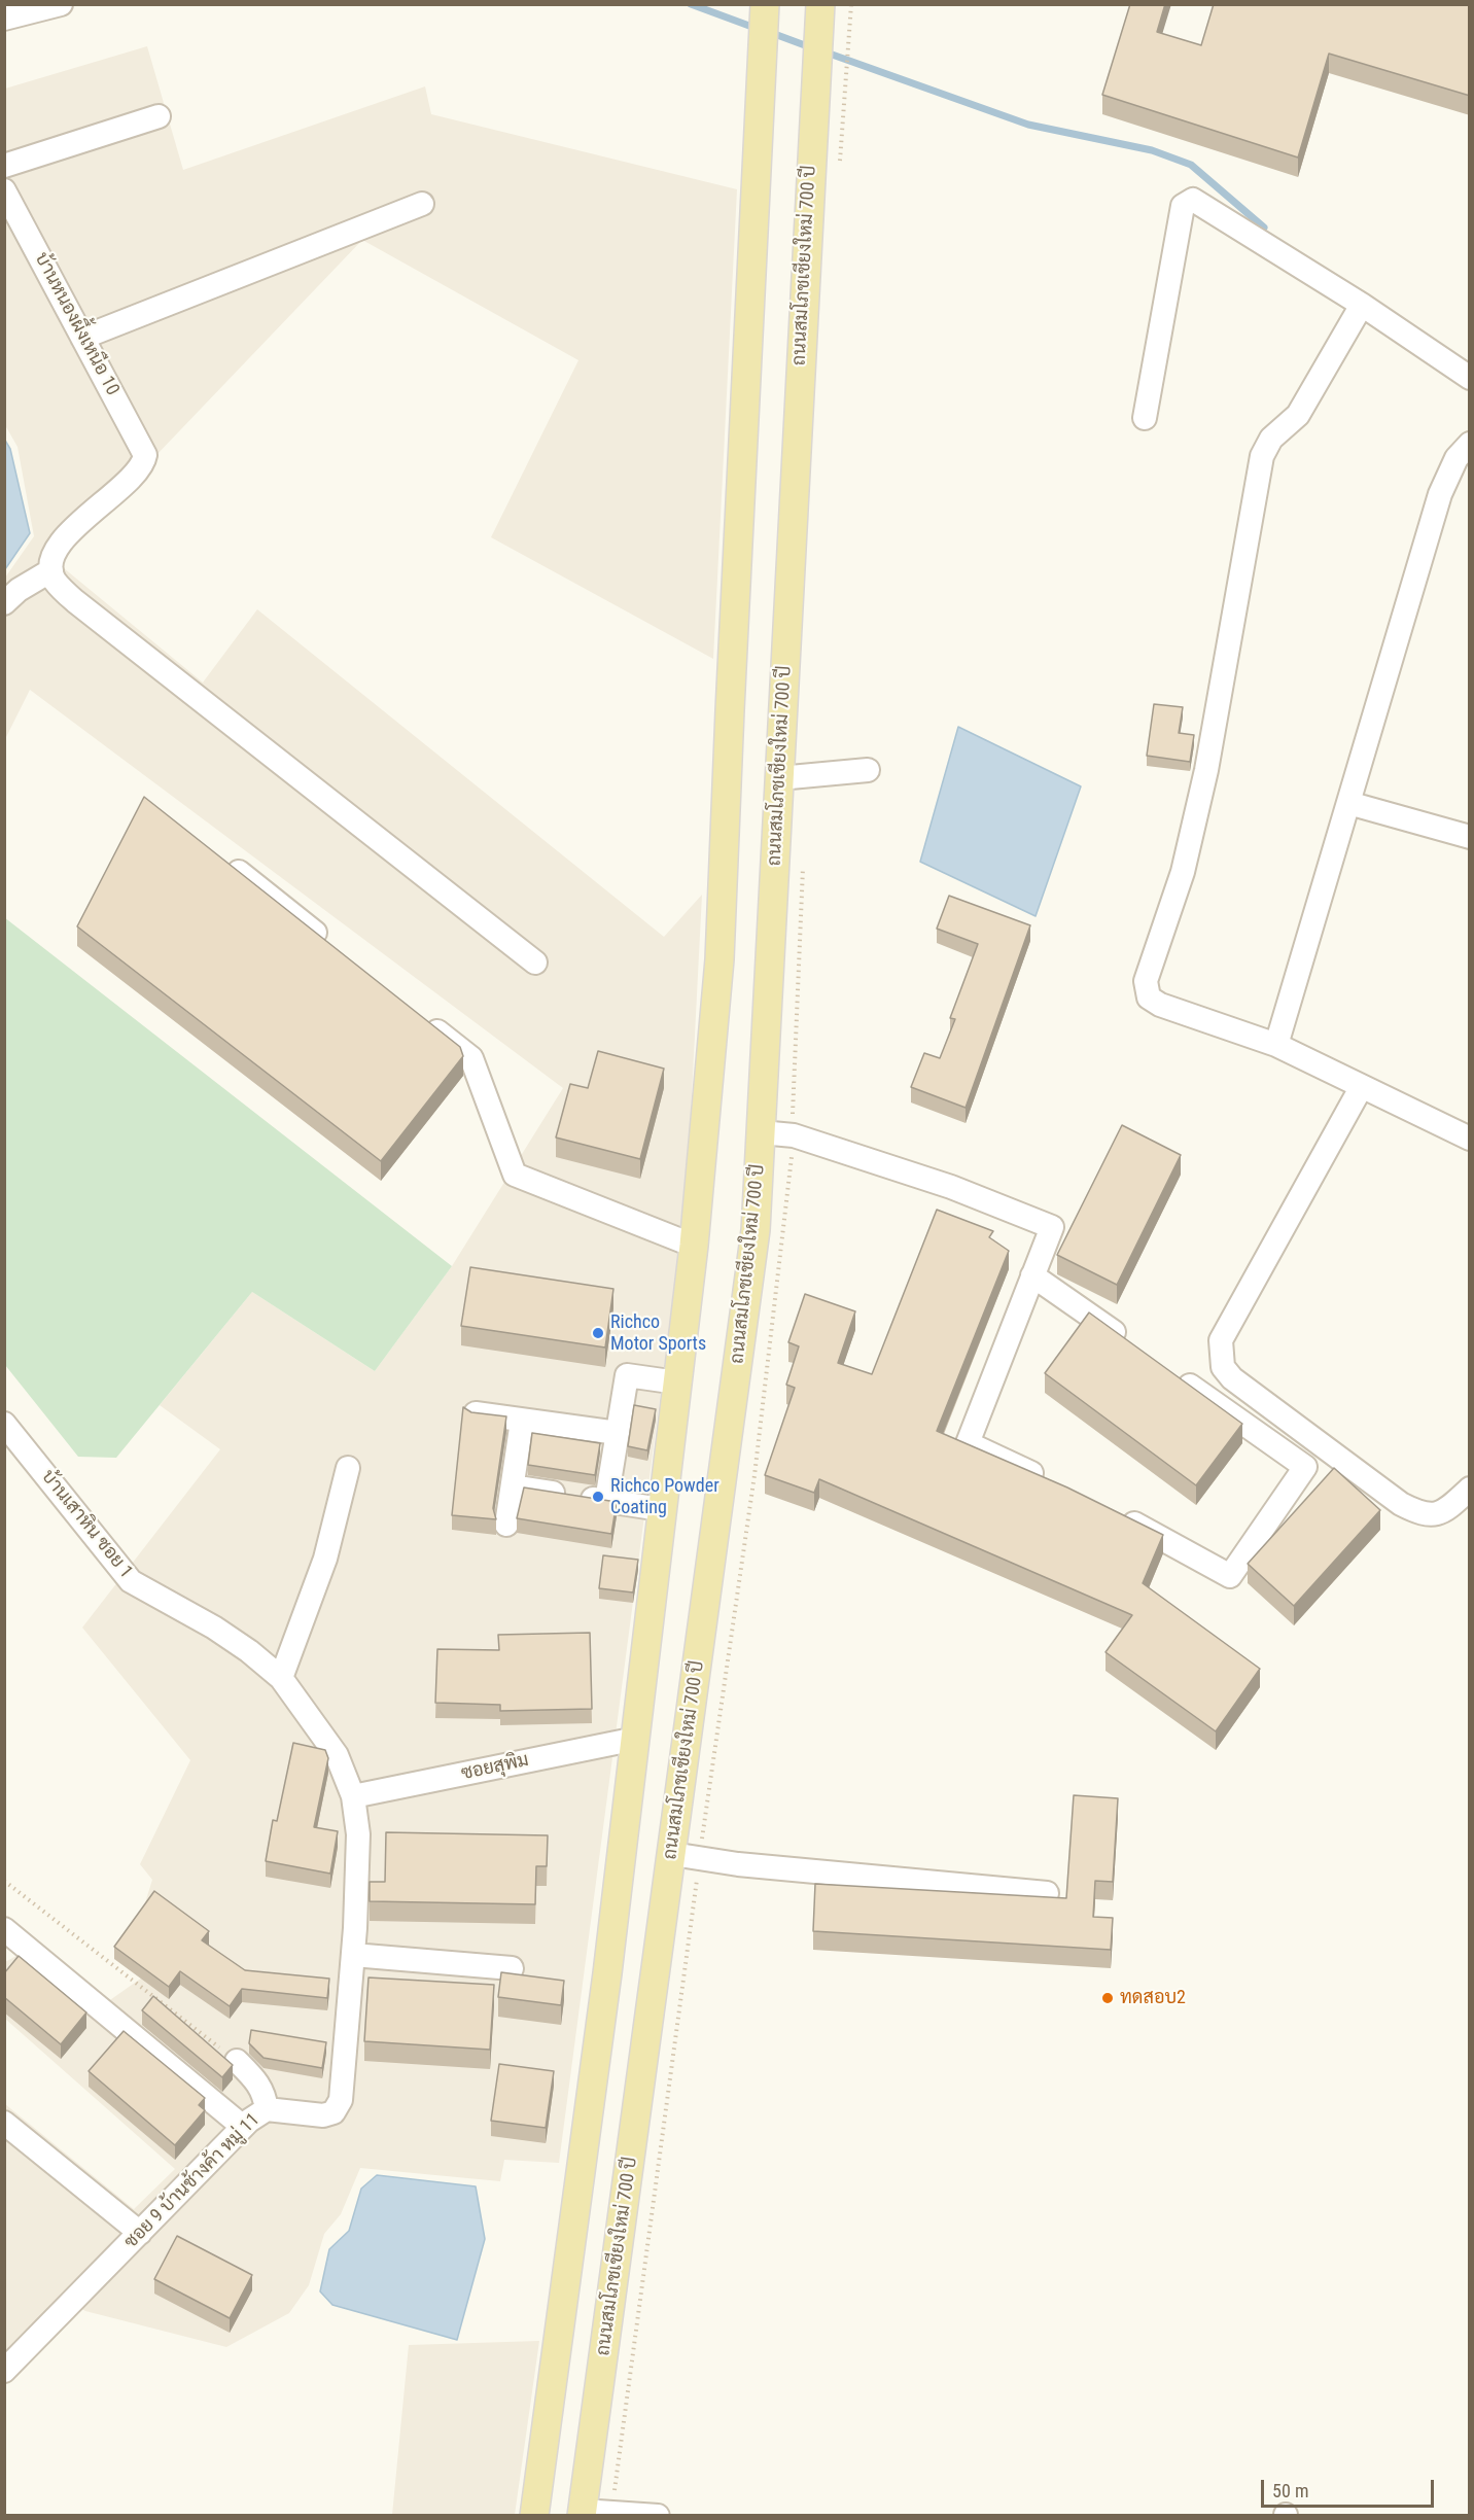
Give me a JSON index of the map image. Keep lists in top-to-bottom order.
{
  "streets": {
    "main road": ["ถนนสมโภชเชียงใหม่ 700 ปี"],
    "street": [
      "บ้านหนองผึ้งเหนือ 10",
      "บ้านเสาหิน ซอย 1",
      "ซอยสุพิม",
      "ซอย 9 บ้านช้างค้า หมู่ 11"
    ]
  },
  "crossings": [
    ["บ้านเสาหิน ซอย 1", "ซอยสุพิม"],
    ["บ้านเสาหิน ซอย 1", "ซอย 9 บ้านช้างค้า หมู่ 11"],
    ["ซอยสุพิม", "ซอย 9 บ้านช้างค้า หมู่ 11"]
  ],
  "places": ["Richco Motor Sports", "Richco Powder Coating", "ทดสอบ2"],
  "scale_bar": "50 m"
}
